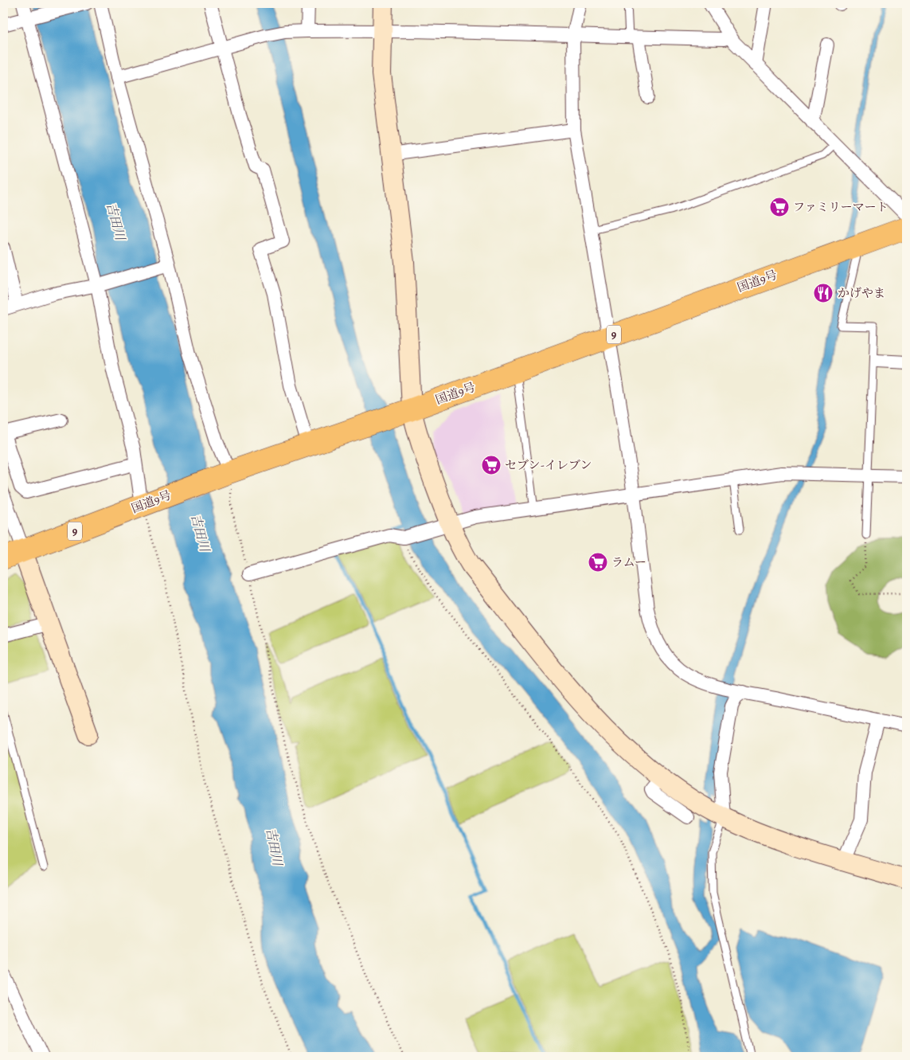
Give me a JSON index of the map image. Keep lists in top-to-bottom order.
{
  "streets": {
    "highway": ["国道9号", "9"]
  },
  "water": ["吉田川"],
  "places": {
    "supermarket": ["ファミリーマート", "セブン-イレブン", "ラムー"],
    "restaurant": ["かげやま"]
  }
}
